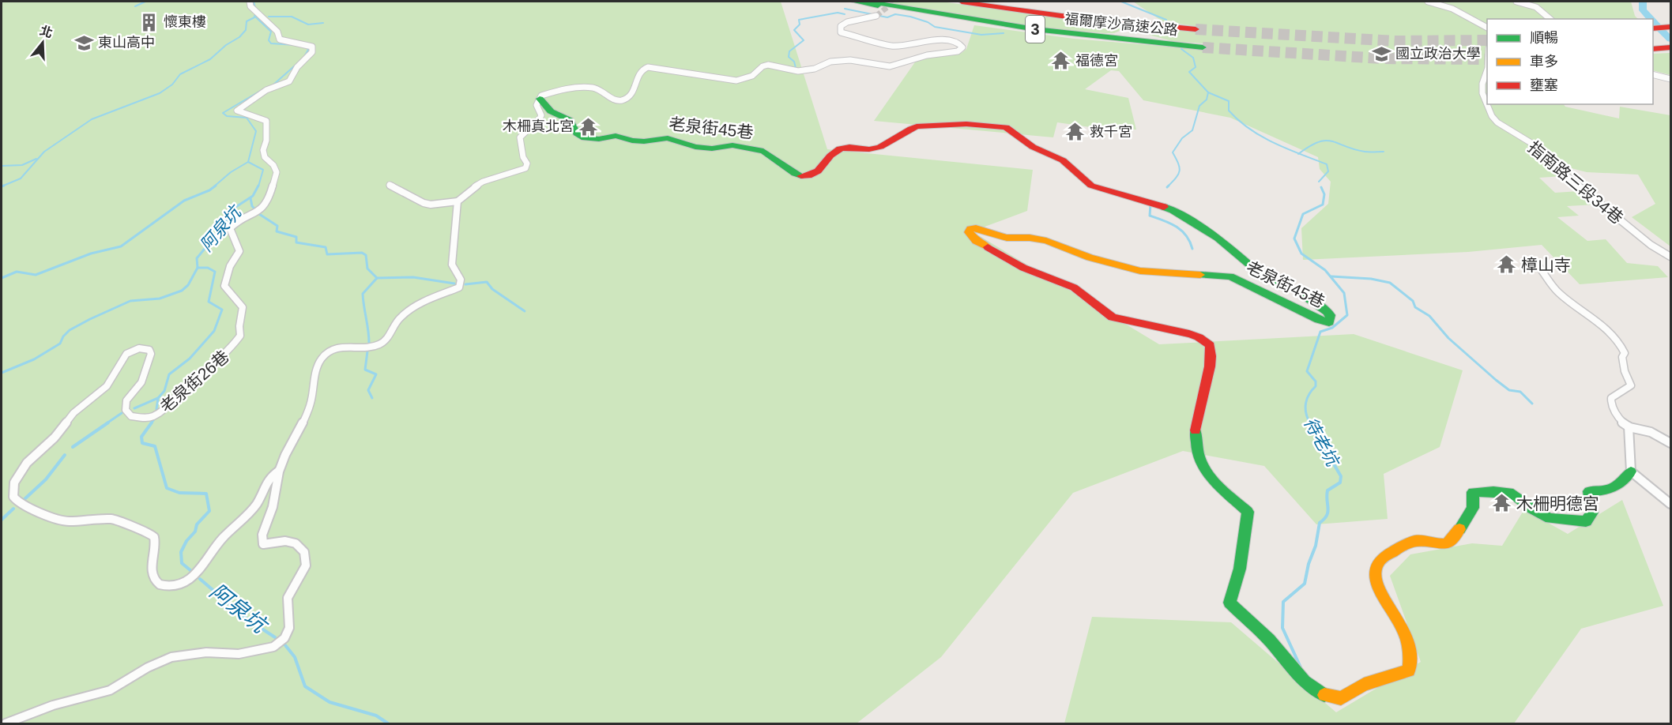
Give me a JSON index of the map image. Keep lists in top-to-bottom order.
{
  "streets": {
    "main road": ["福爾摩沙高速公路", "3", "老泉街45巷"],
    "street": ["指南路三段34巷", "老泉街26巷"]
  },
  "water": ["阿泉坑", "待老坑"],
  "places": {
    "building": ["懷東樓"],
    "school or university": ["東山高中", "國立政治大學"],
    "temple": [
      "福德宮",
      "木柵真北宮",
      "救千宮",
      "樟山寺",
      "木柵明德宮"
    ]
  },
  "legend": ["順暢", "車多", "壅塞"],
  "north": "top"
}
